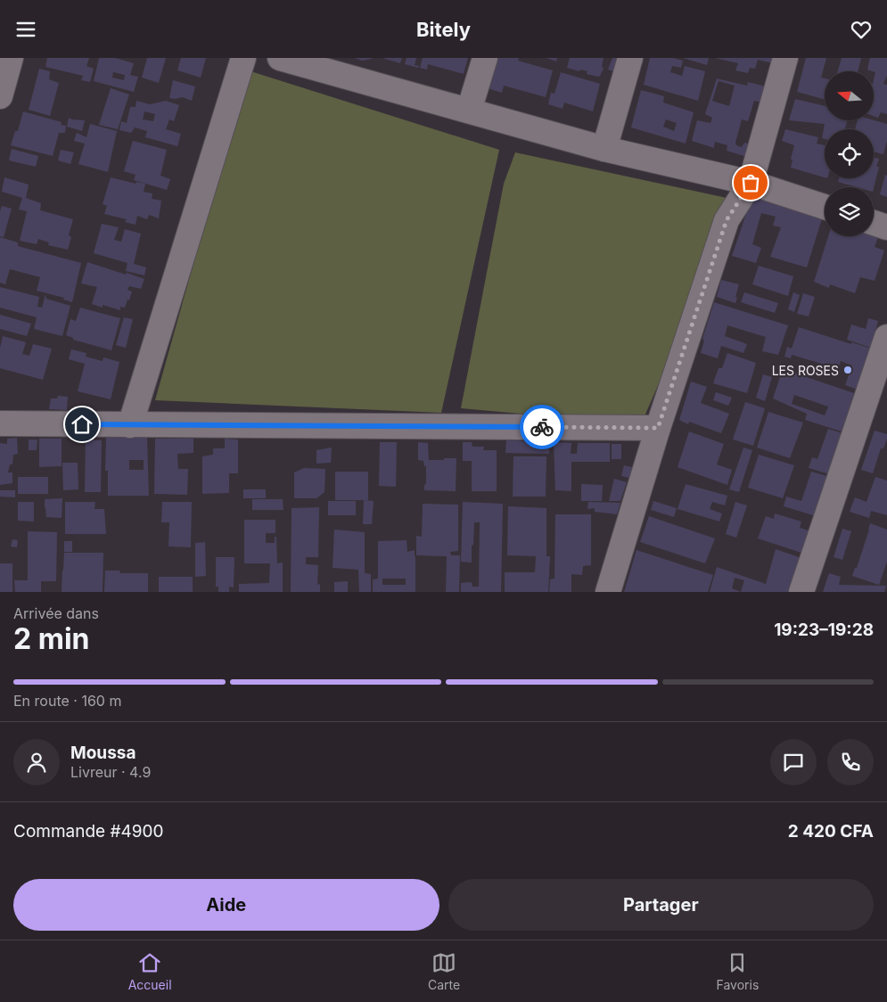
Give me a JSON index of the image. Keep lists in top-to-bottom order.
{
  "places": ["LES ROSES"],
  "north": "left",
  "page": {
    "header": "Bitely",
    "heading": ["2 min", "Arrivée dans", "19:23–19:28"],
    "panel": [
      "Moussa",
      "Livreur · 4.9",
      "Commande #4900",
      "2 420 CFA"
    ],
    "bar": "En route · 160 m",
    "buttons": ["Aide", "Partager"],
    "tabs": ["Accueil", "Carte", "Favoris"]
  }
}
